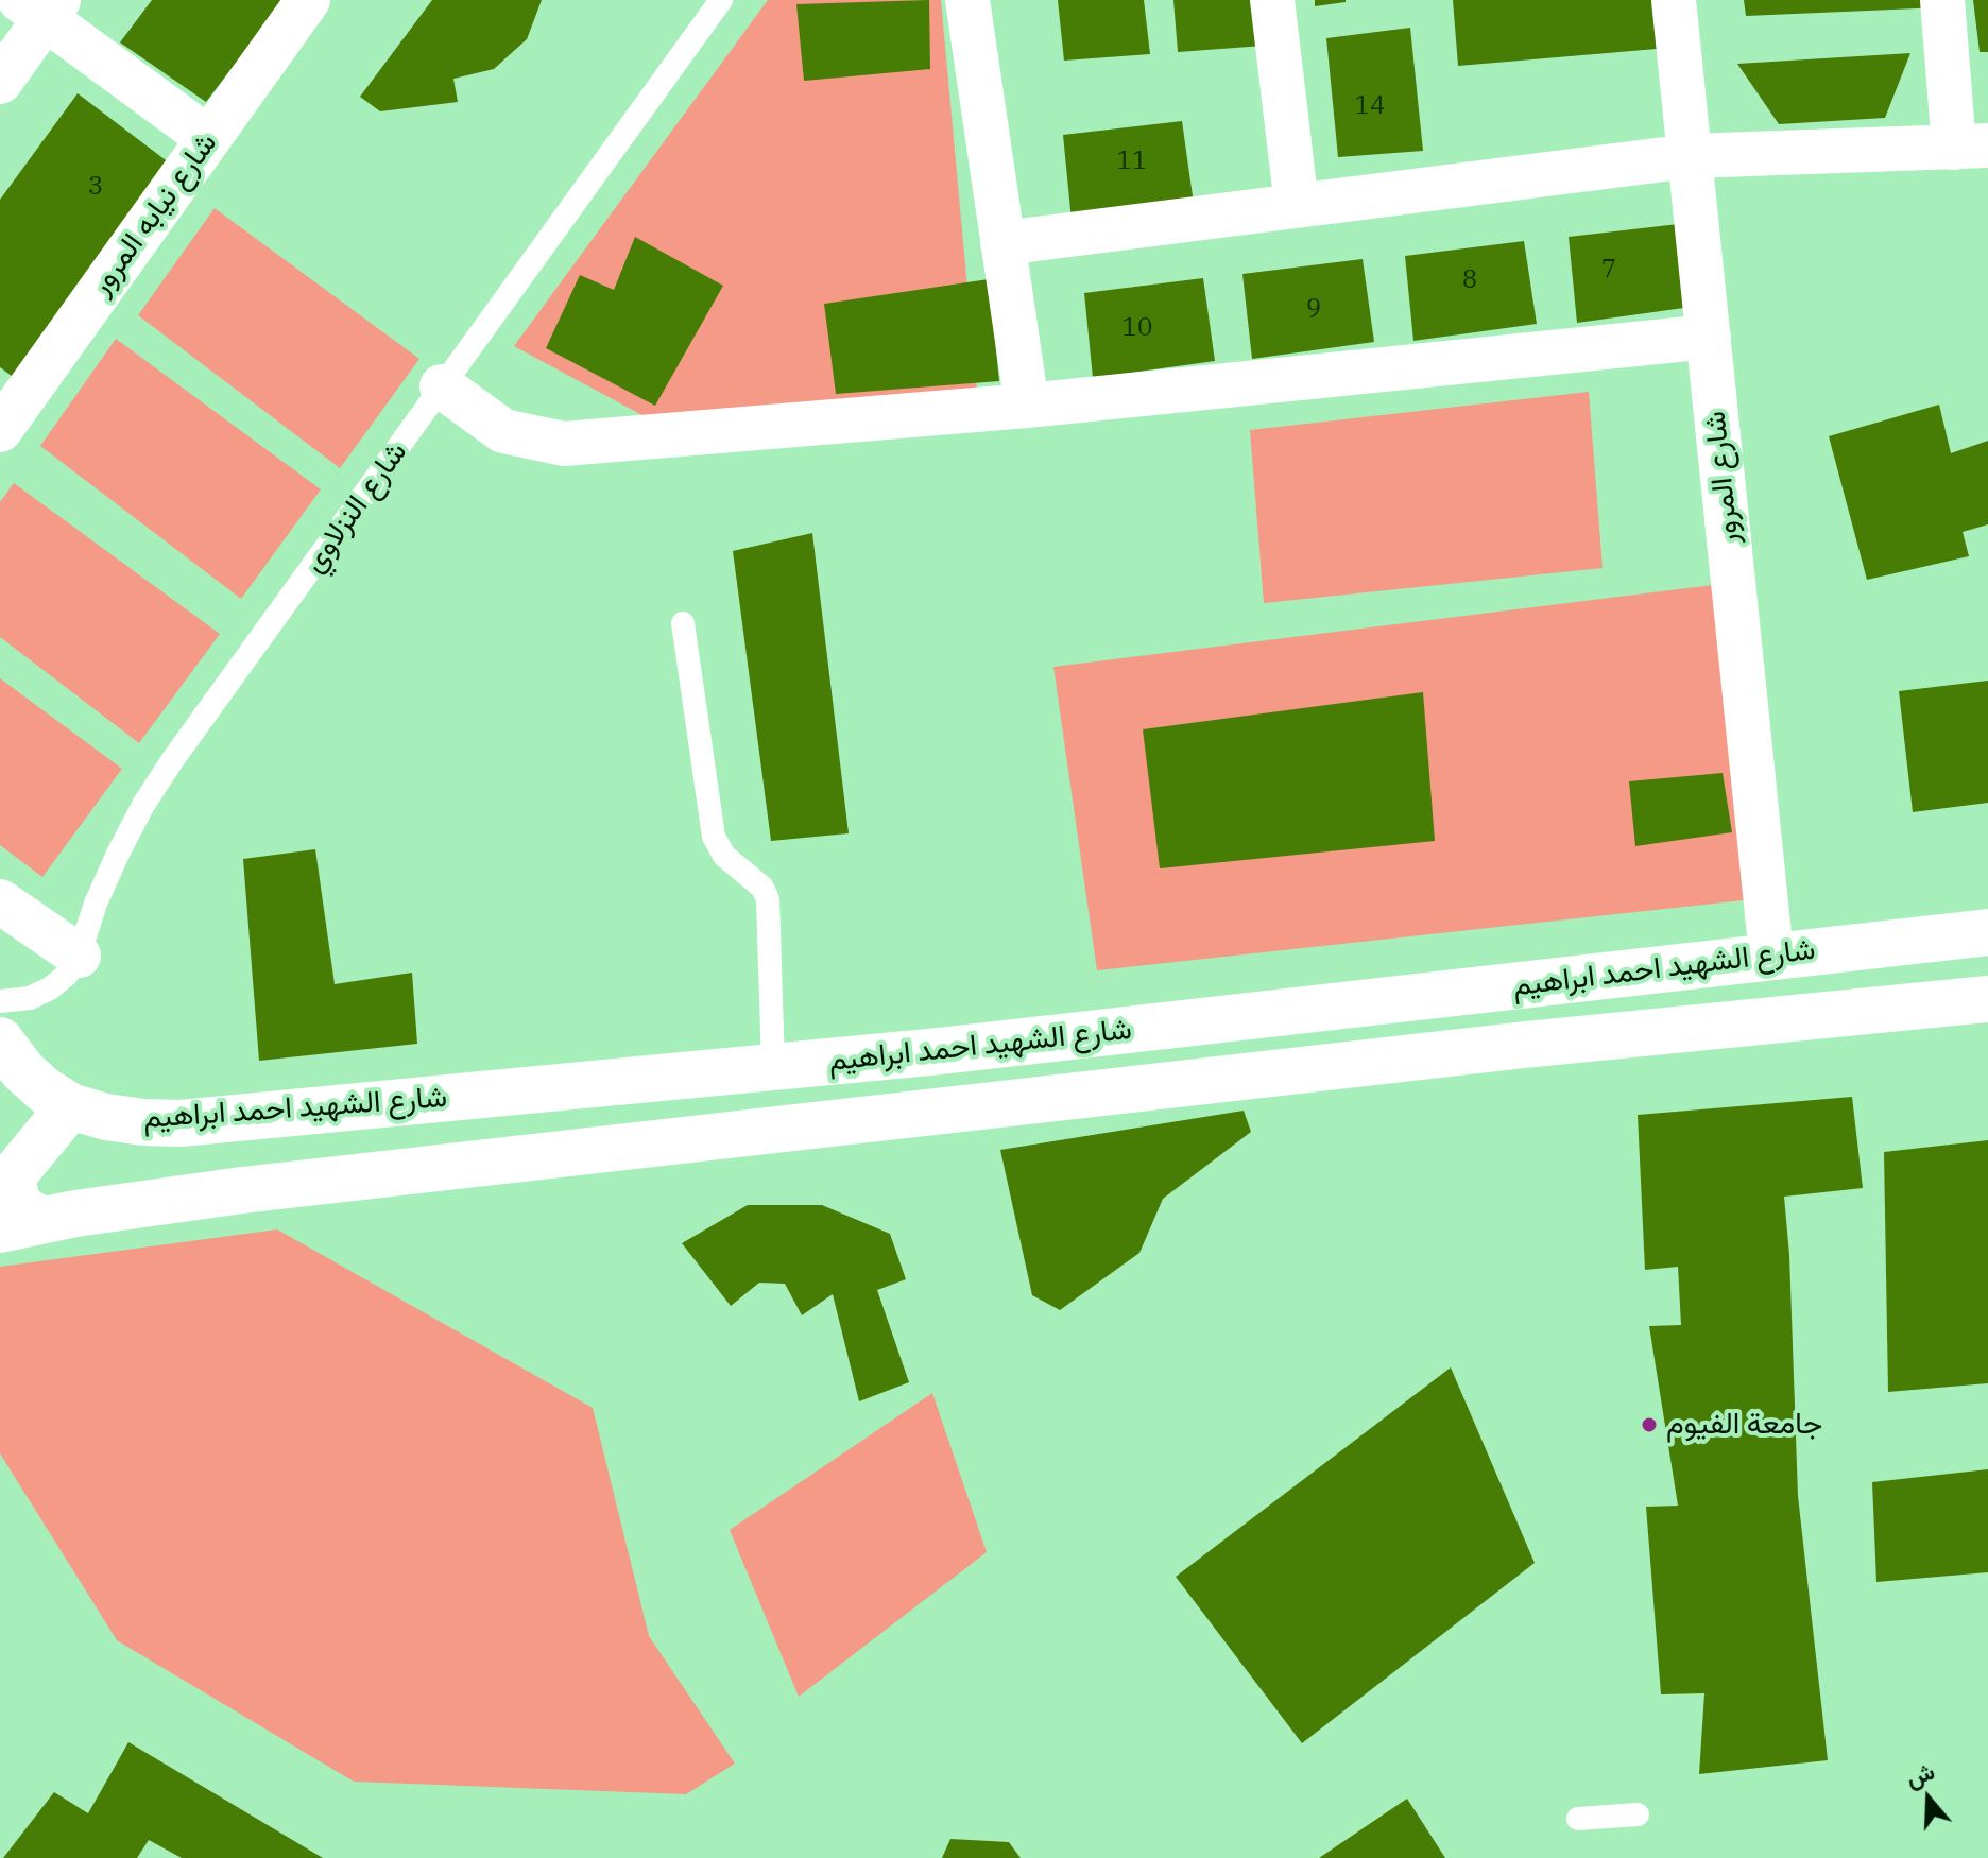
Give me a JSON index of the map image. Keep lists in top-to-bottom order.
{
  "streets": {
    "main road": ["شارع الشهيد احمد ابراهيم"],
    "street": ["شارع نيابه المرور", "شارع المرور"],
    "lane": ["شارع النزلاوي"]
  },
  "crossings": [
    ["شارع المرور", "شارع الشهيد احمد ابراهيم"]
  ],
  "places": ["جامعة الفيوم"],
  "house_numbers": [
    "14",
    "11",
    "3",
    "7",
    "8",
    "9",
    "10"
  ],
  "north": "top"
}
